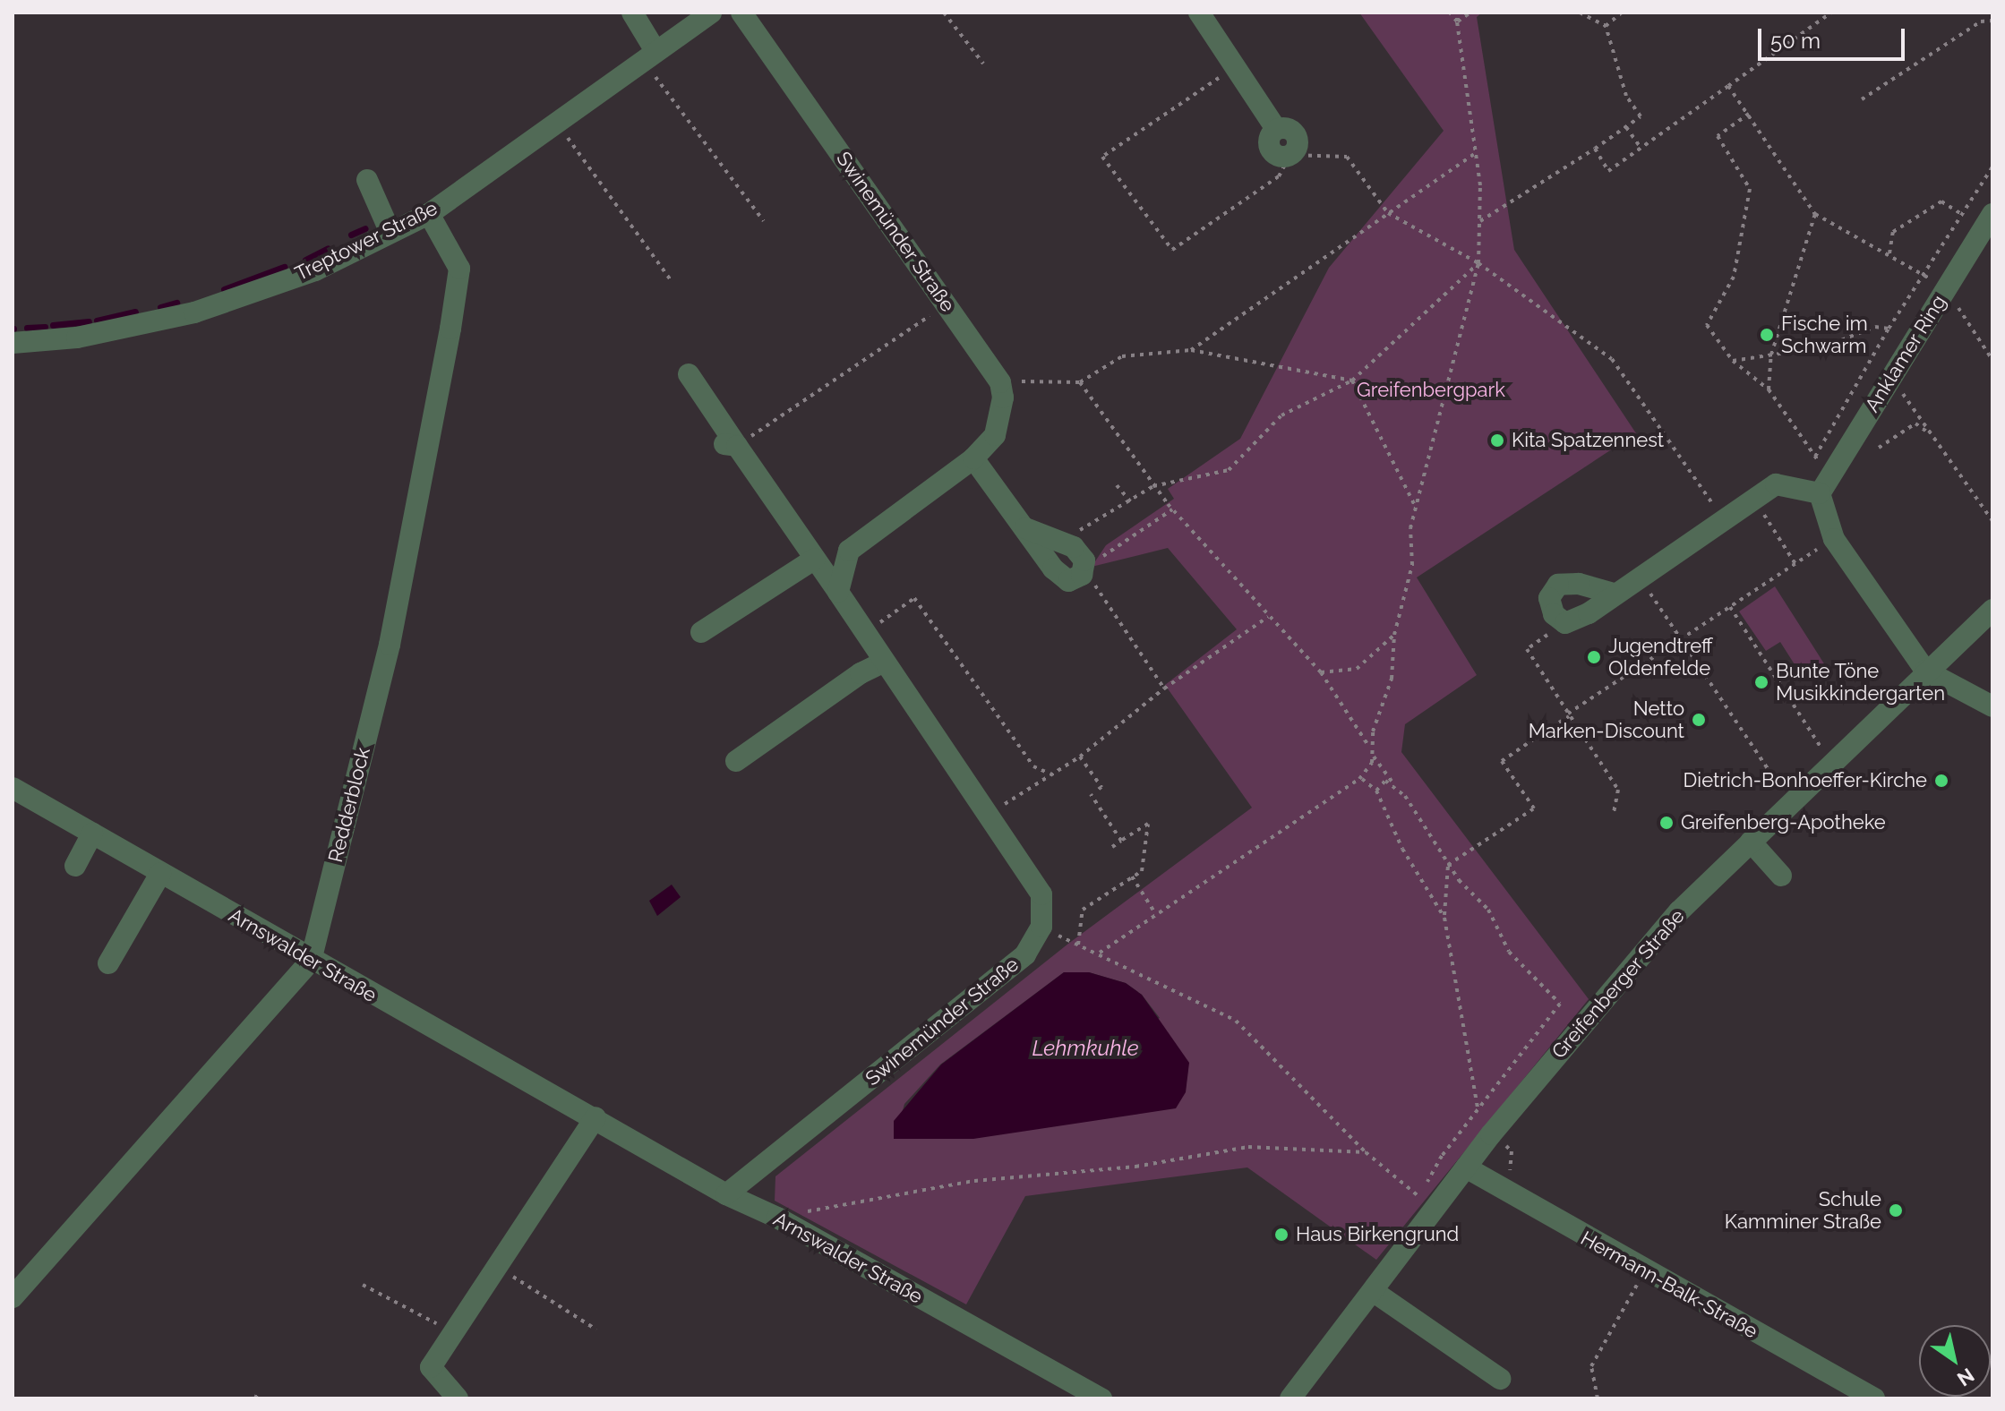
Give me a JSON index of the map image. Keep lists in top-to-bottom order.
{
  "streets": {
    "street": [
      "Swinemünder Straße",
      "Treptower Straße",
      "Anklamer Ring",
      "Redderblock",
      "Arnswalder Straße",
      "Greifenberger Straße",
      "Hermann-Balk-Straße"
    ]
  },
  "crossings": [
    ["Swinemünder Straße", "Arnswalder Straße"],
    ["Treptower Straße", "Redderblock"],
    ["Redderblock", "Arnswalder Straße"],
    ["Greifenberger Straße", "Hermann-Balk-Straße"]
  ],
  "water": ["Lehmkuhle"],
  "parks": ["Greifenbergpark"],
  "places": [
    "Fische im Schwarm",
    "Kita Spatzennest",
    "Jugendtreff Oldenfelde",
    "Bunte Töne Musikkindergarten",
    "Netto Marken-Discount",
    "Dietrich-Bonhoeffer-Kirche",
    "Greifenberg-Apotheke",
    "Schule Kamminer Straße",
    "Haus Birkengrund"
  ],
  "scale_bar": "50 m",
  "north": "bottom right"
}
